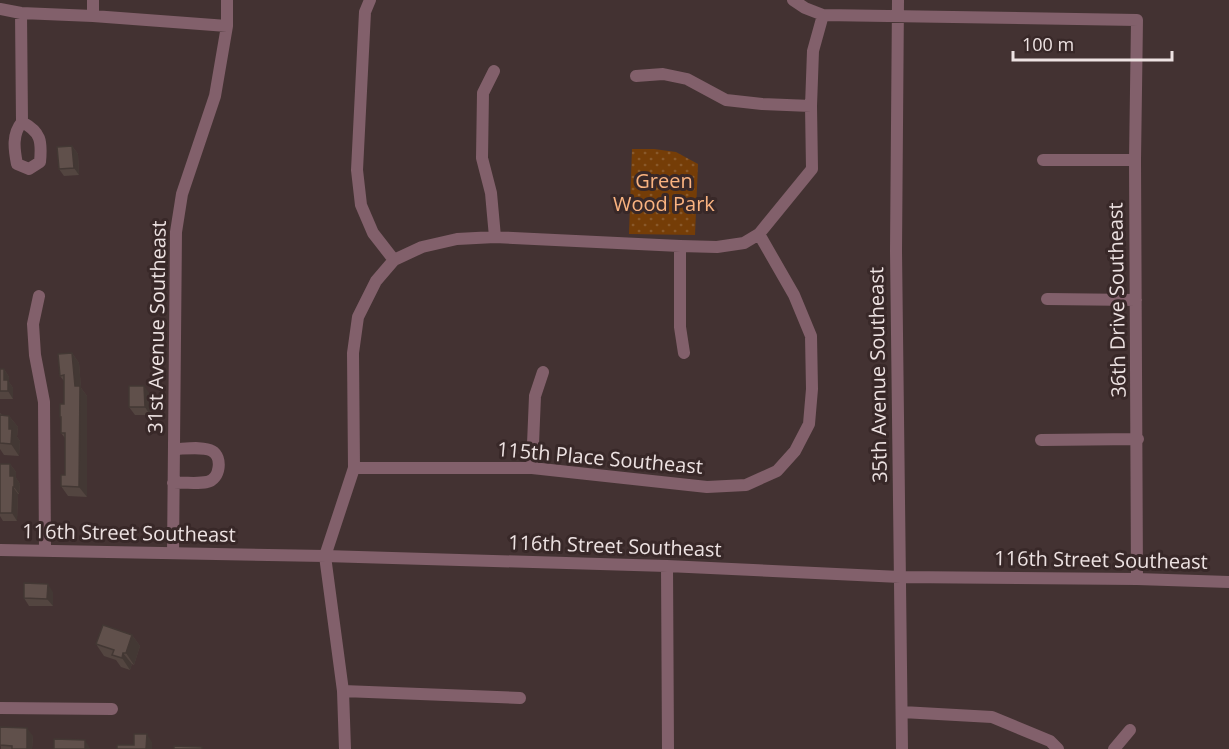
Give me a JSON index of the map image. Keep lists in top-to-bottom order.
{
  "streets": {
    "street": [
      "36th Drive Southeast",
      "31st Avenue Southeast",
      "35th Avenue Southeast",
      "115th Place Southeast",
      "116th Street Southeast"
    ]
  },
  "crossings": [
    ["36th Drive Southeast", "35th Avenue Southeast"],
    ["36th Drive Southeast", "116th Street Southeast"],
    ["31st Avenue Southeast", "116th Street Southeast"],
    ["35th Avenue Southeast", "116th Street Southeast"]
  ],
  "parks": ["Green Wood Park"],
  "scale_bar": "100 m"
}
